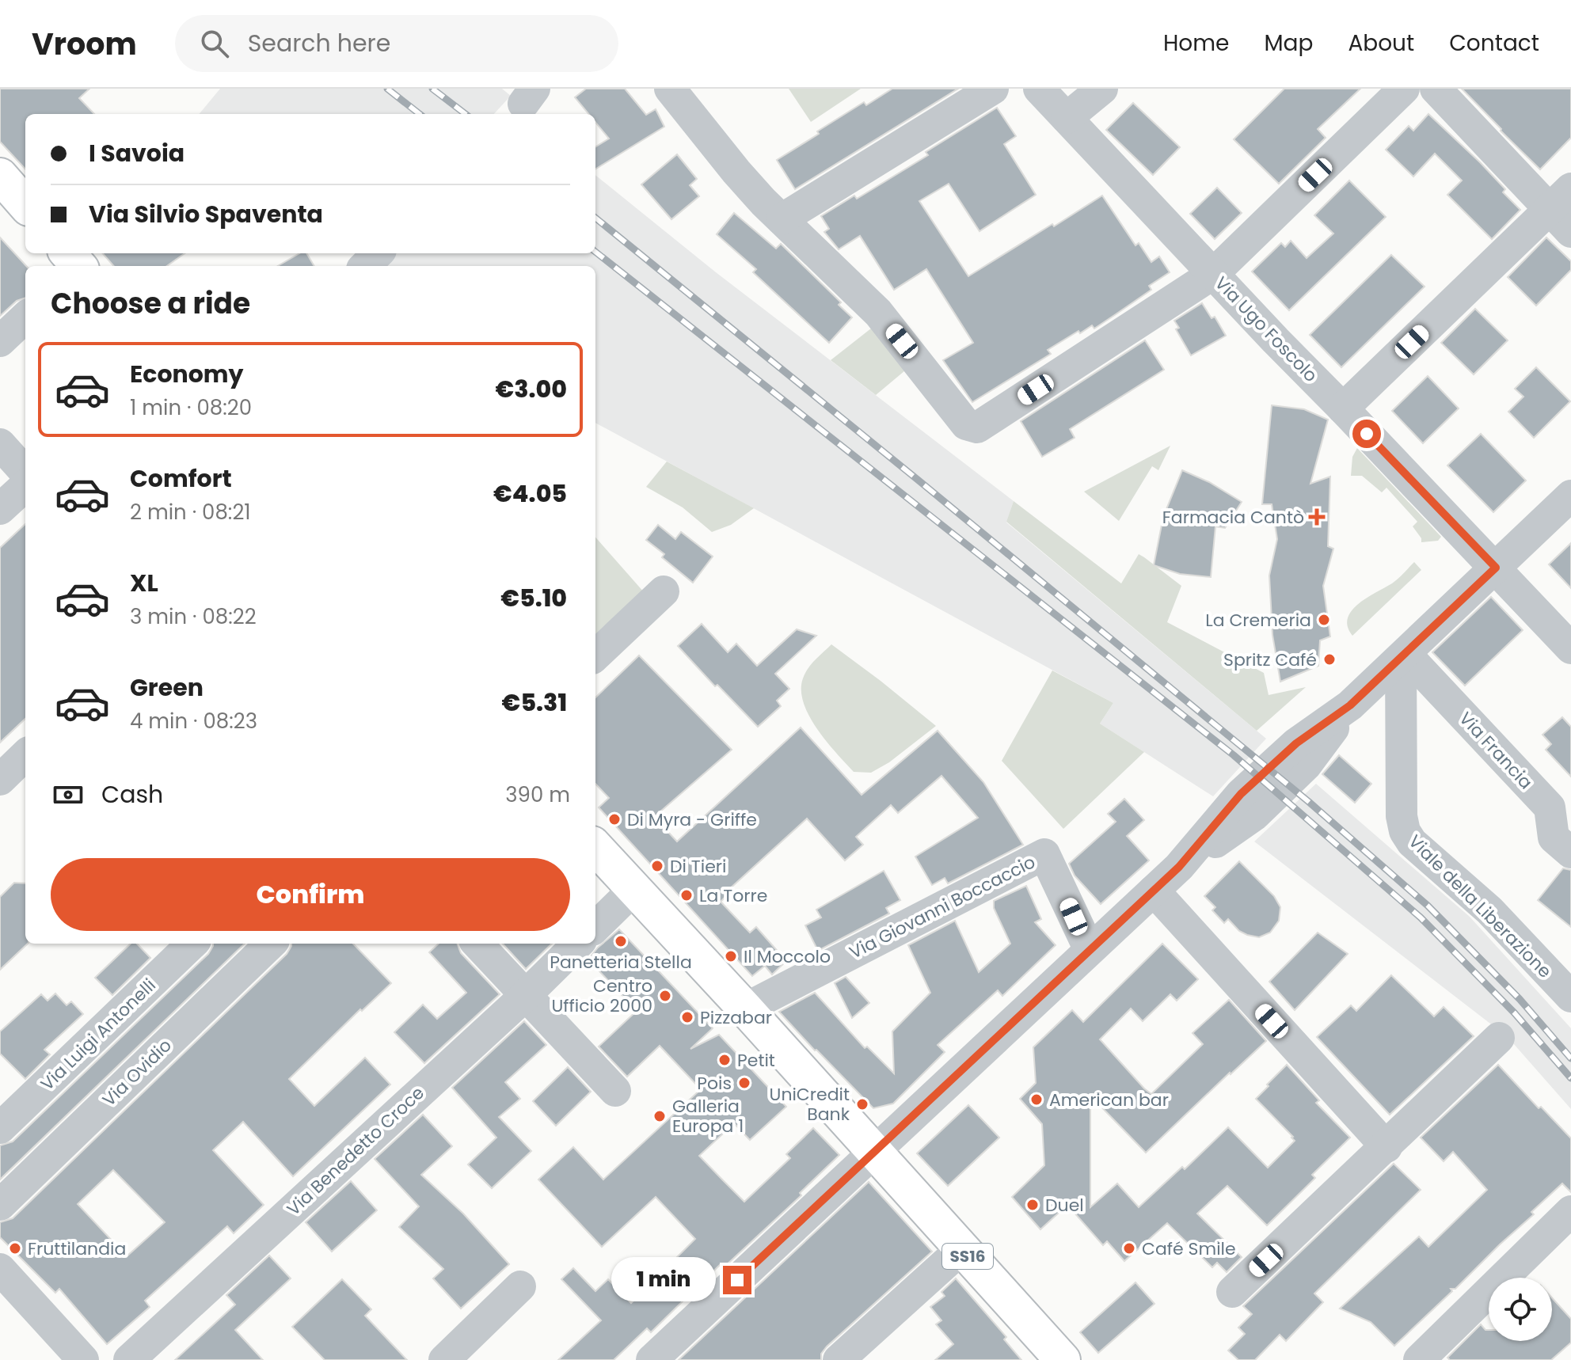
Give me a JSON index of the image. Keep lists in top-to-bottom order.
{
  "streets": {
    "main road": ["SS16"],
    "street": [
      "Via Ugo Foscolo",
      "Via Francia",
      "Viale della Liberazione",
      "Via Giovanni Boccaccio",
      "Via Luigi Antonelli",
      "Via Ovidio",
      "Via Benedetto Croce"
    ]
  },
  "crossings": [
    ["Via Francia", "Viale della Liberazione"],
    ["Via Giovanni Boccaccio", "SS16"]
  ],
  "places": {
    "health": ["Farmacia Cantò"],
    "other": [
      "La Cremeria",
      "Spritz Café",
      "Di Myra - Griffe",
      "Di Tieri",
      "La Torre",
      "Panetteria Stella",
      "Il Moccolo",
      "Centro Ufficio 2000",
      "Pizzabar",
      "Petit",
      "Pois",
      "American bar",
      "UniCredit Bank",
      "Galleria Europa 1",
      "Duel",
      "Fruttilandia",
      "Café Smile"
    ]
  },
  "page": {
    "header": "Vroom",
    "search": "Search here",
    "nav": [
      "Home",
      "Map",
      "About",
      "Contact"
    ],
    "banner": ["I Savoia", "Via Silvio Spaventa"],
    "heading": "Choose a ride",
    "list": [
      {
        "name": "Economy",
        "note": "1 min · 08:20",
        "value": "€3.00"
      },
      {
        "name": "Comfort",
        "note": "2 min · 08:21",
        "value": "€4.05"
      },
      {
        "name": "XL",
        "note": "3 min · 08:22",
        "value": "€5.10"
      },
      {
        "name": "Green",
        "note": "4 min · 08:23",
        "value": "€5.31"
      }
    ],
    "pay": ["Cash", "390 m"],
    "buttons": "Confirm",
    "bubble": "1 min"
  }
}
